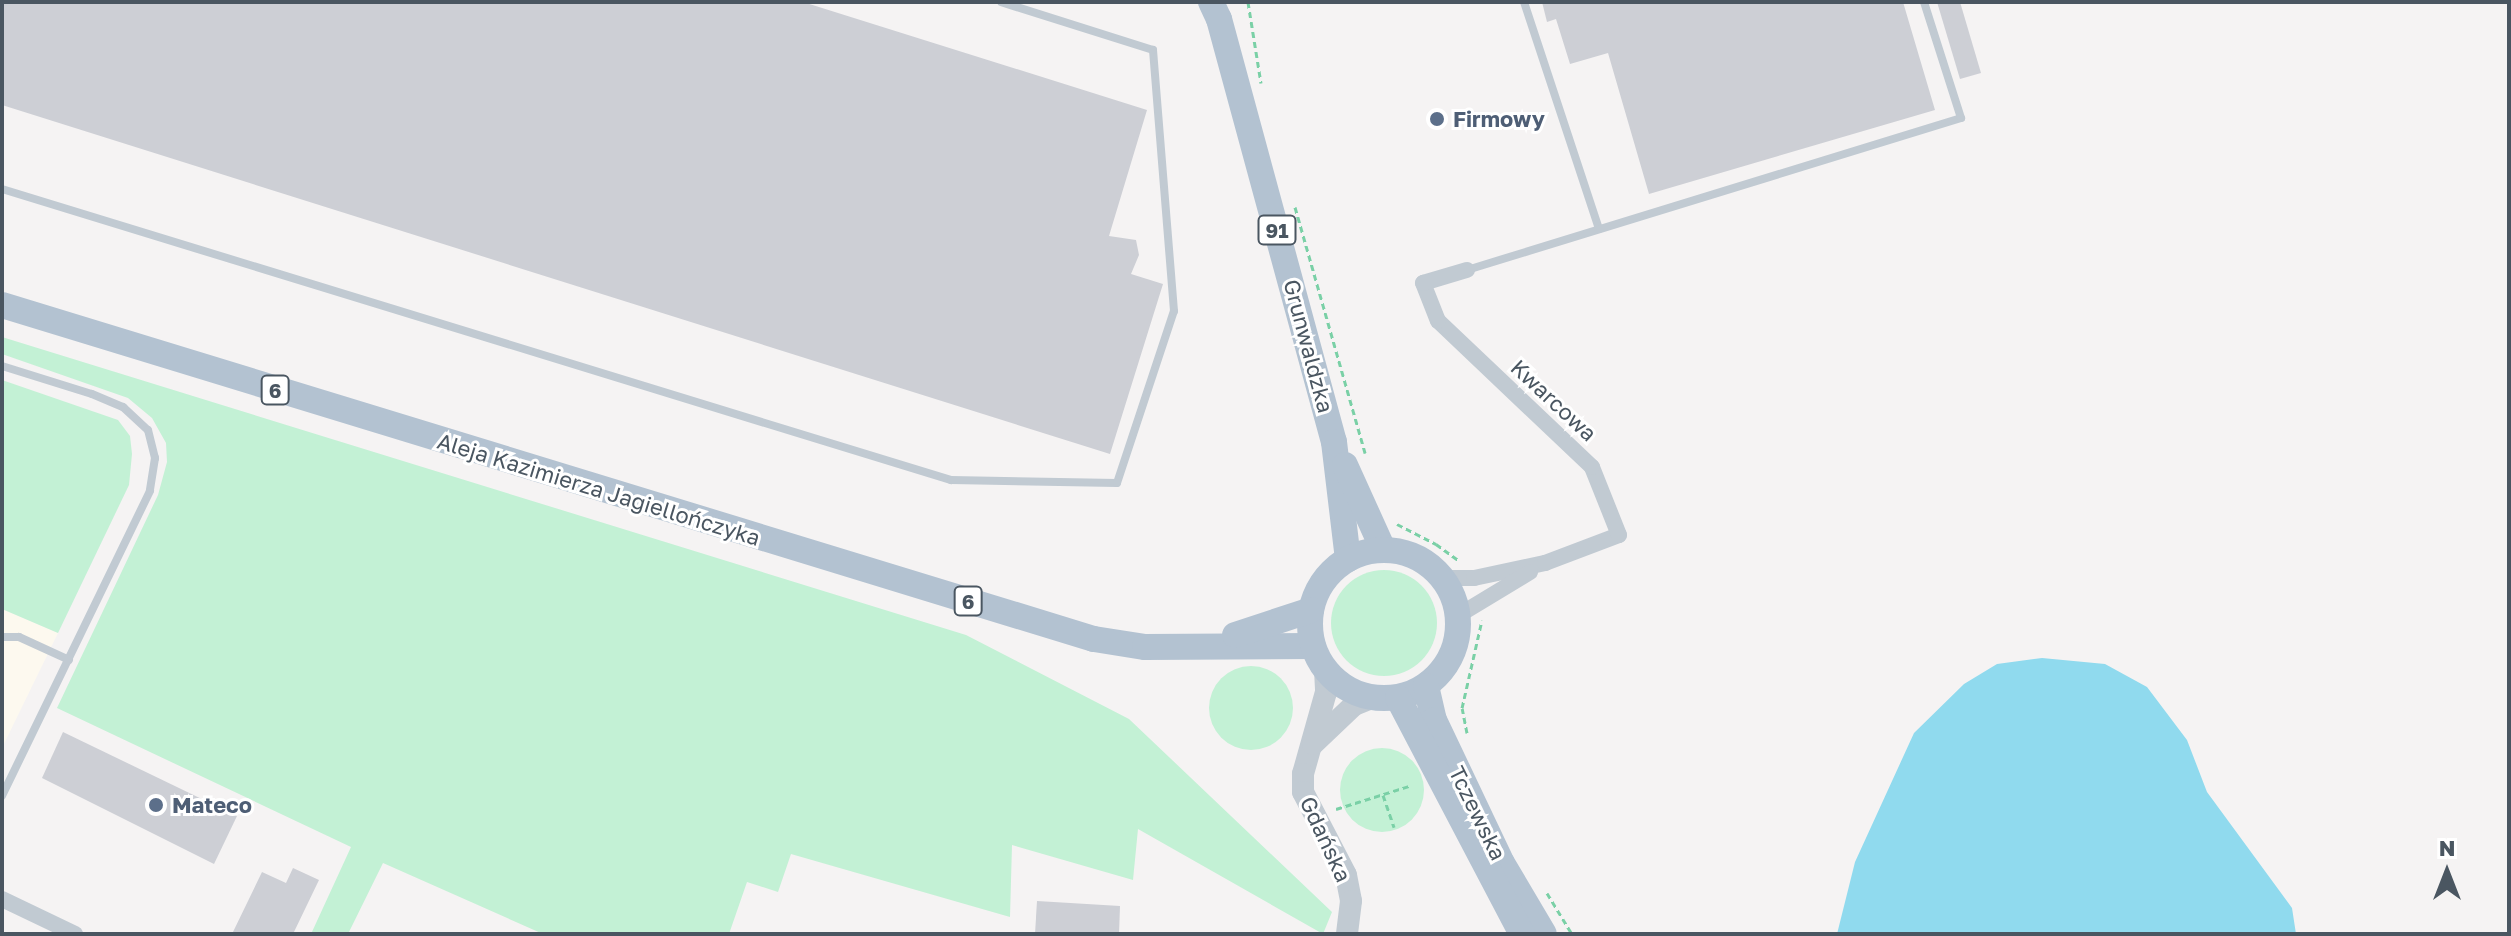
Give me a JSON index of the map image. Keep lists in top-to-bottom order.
{
  "streets": {
    "main road": [
      "91",
      "Grunwaldzka",
      "6",
      "Aleja Kazimierza Jagiellończyka",
      "Tczewska"
    ],
    "street": ["Kwarcowa", "Gdańska"]
  },
  "crossings": [
    ["Grunwaldzka", "Kwarcowa"],
    ["Grunwaldzka", "Aleja Kazimierza Jagiellończyka"],
    ["Grunwaldzka", "Tczewska"],
    ["Grunwaldzka", "Gdańska"],
    ["Kwarcowa", "Aleja Kazimierza Jagiellończyka"],
    ["Kwarcowa", "Tczewska"],
    ["Kwarcowa", "Gdańska"],
    ["Aleja Kazimierza Jagiellończyka", "Tczewska"],
    ["Aleja Kazimierza Jagiellończyka", "Gdańska"],
    ["Tczewska", "Gdańska"]
  ],
  "places": ["Firmowy", "Mateco"],
  "north": "top"
}
